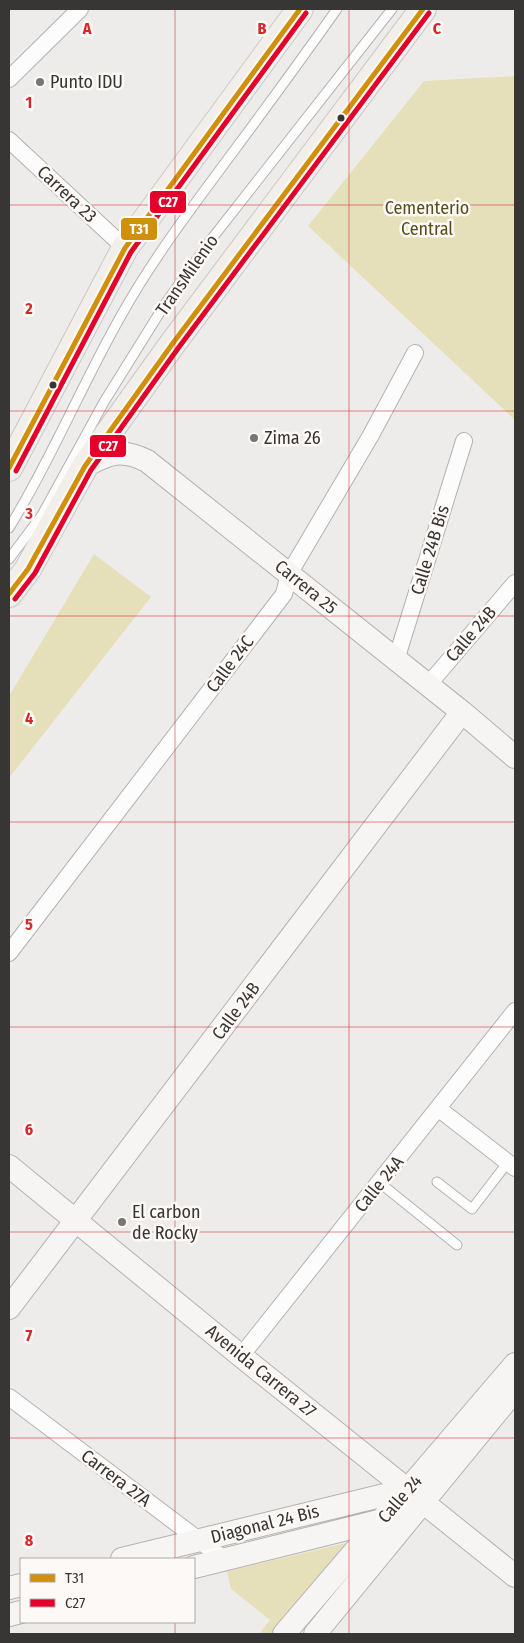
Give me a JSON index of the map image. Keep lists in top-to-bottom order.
{
  "streets": {
    "street": [
      "Carrera 23",
      "Calle 24B Bis",
      "Carrera 25",
      "Calle 24B",
      "Calle 24C",
      "Calle 24A",
      "Avenida Carrera 27",
      "Carrera 27A",
      "Calle 24",
      "Diagonal 24 Bis"
    ],
    "lane": ["TransMilenio"]
  },
  "crossings": [
    ["Calle 24B Bis", "Carrera 25"],
    ["Carrera 25", "Calle 24B"],
    ["Carrera 25", "Calle 24C"],
    ["Calle 24B", "Avenida Carrera 27"],
    ["Calle 24A", "Avenida Carrera 27"],
    ["Avenida Carrera 27", "Calle 24"],
    ["Avenida Carrera 27", "Diagonal 24 Bis"],
    ["Carrera 27A", "Diagonal 24 Bis"],
    ["Calle 24", "Diagonal 24 Bis"]
  ],
  "parks": ["Cementerio Central"],
  "places": ["Punto IDU", "Zima 26", "El carbon de Rocky"],
  "lines": ["transit line T31", "transit line C27"],
  "legend": ["T31", "C27"],
  "grid": {
    "columns": ["A", "B", "C"],
    "rows": [
      "1",
      "2",
      "3",
      "4",
      "5",
      "6",
      "7",
      "8"
    ]
  }
}
